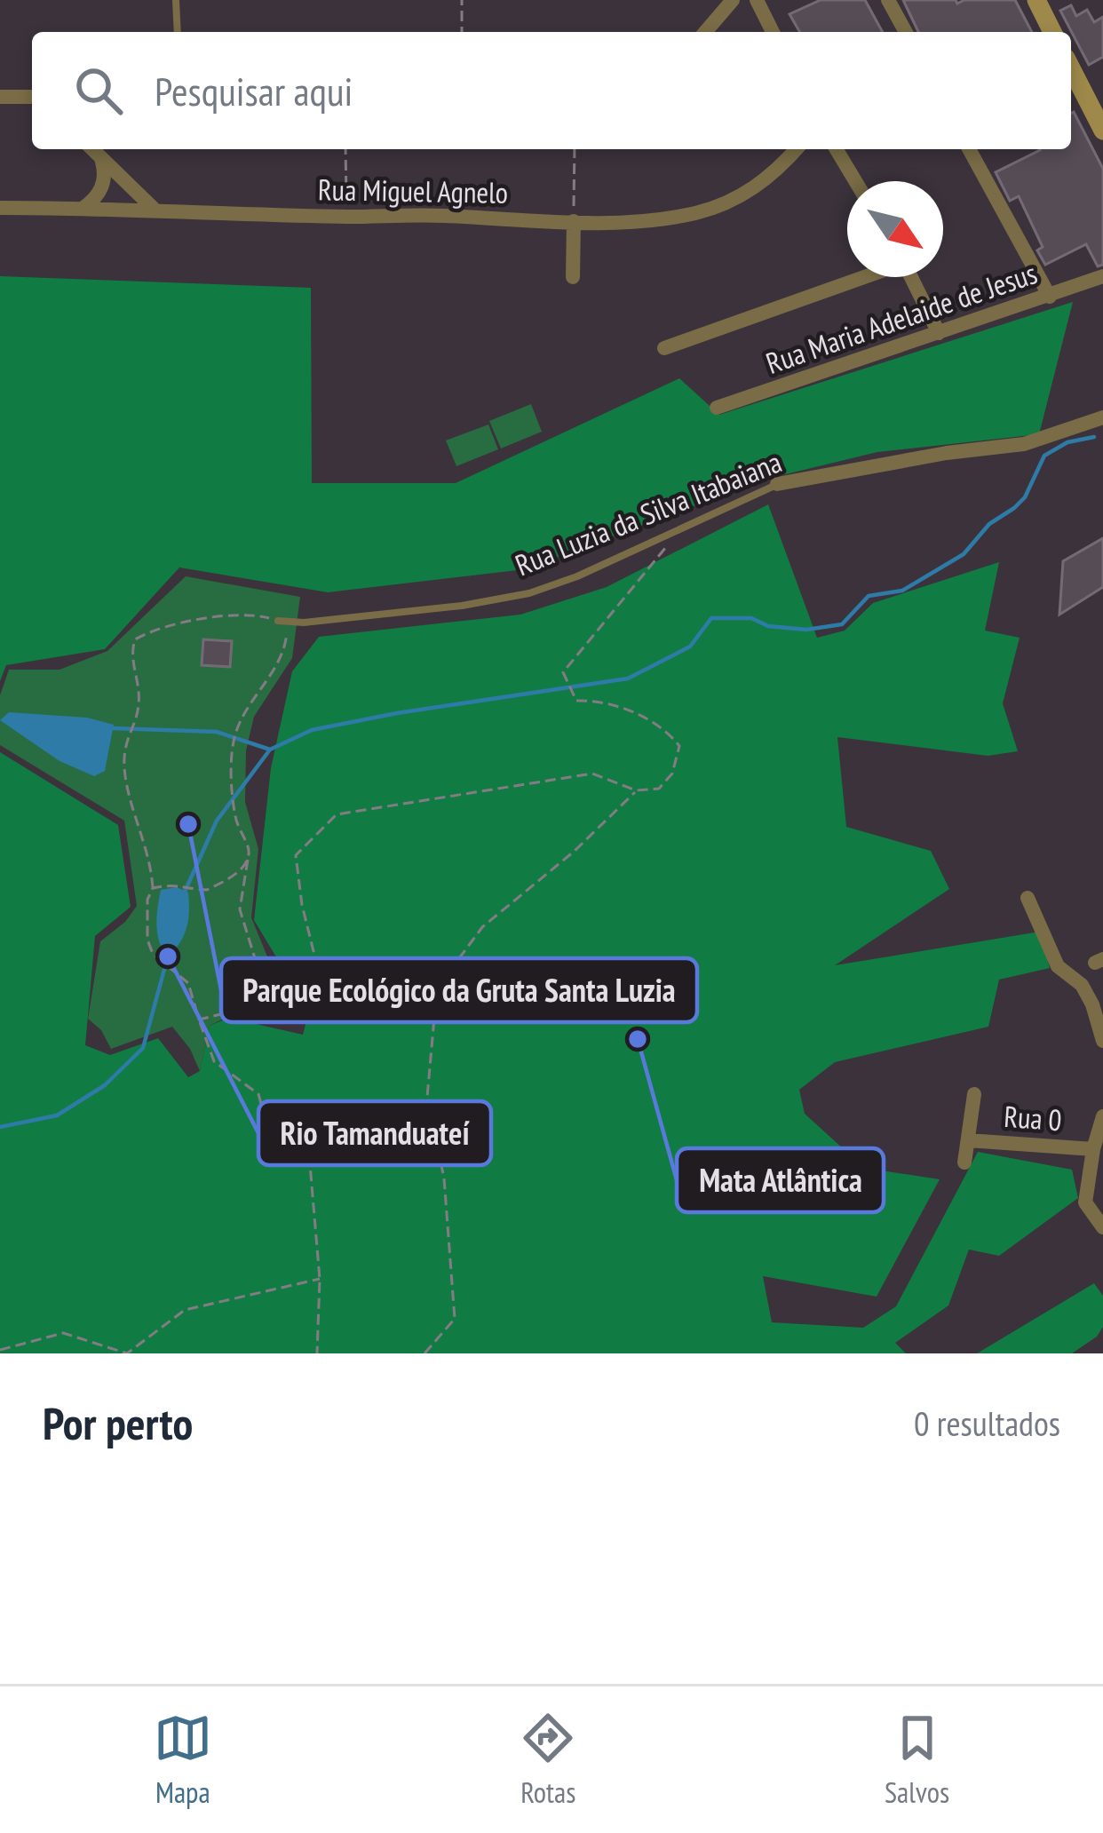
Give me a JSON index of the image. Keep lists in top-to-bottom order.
{
  "streets": {
    "street": [
      "Rua Miguel Agnelo",
      "Rua Maria Adelaide de Jesus",
      "Rua Luzia da Silva Itabaiana",
      "Rua 0"
    ]
  },
  "places": ["Parque Ecológico da Gruta Santa Luzia", "Rio Tamanduateí", "Mata Atlântica"],
  "north": "bottom right",
  "page": {
    "search": "Pesquisar aqui",
    "heading": ["Por perto", "0 resultados"],
    "nav": ["Mapa", "Rotas", "Salvos"]
  }
}
